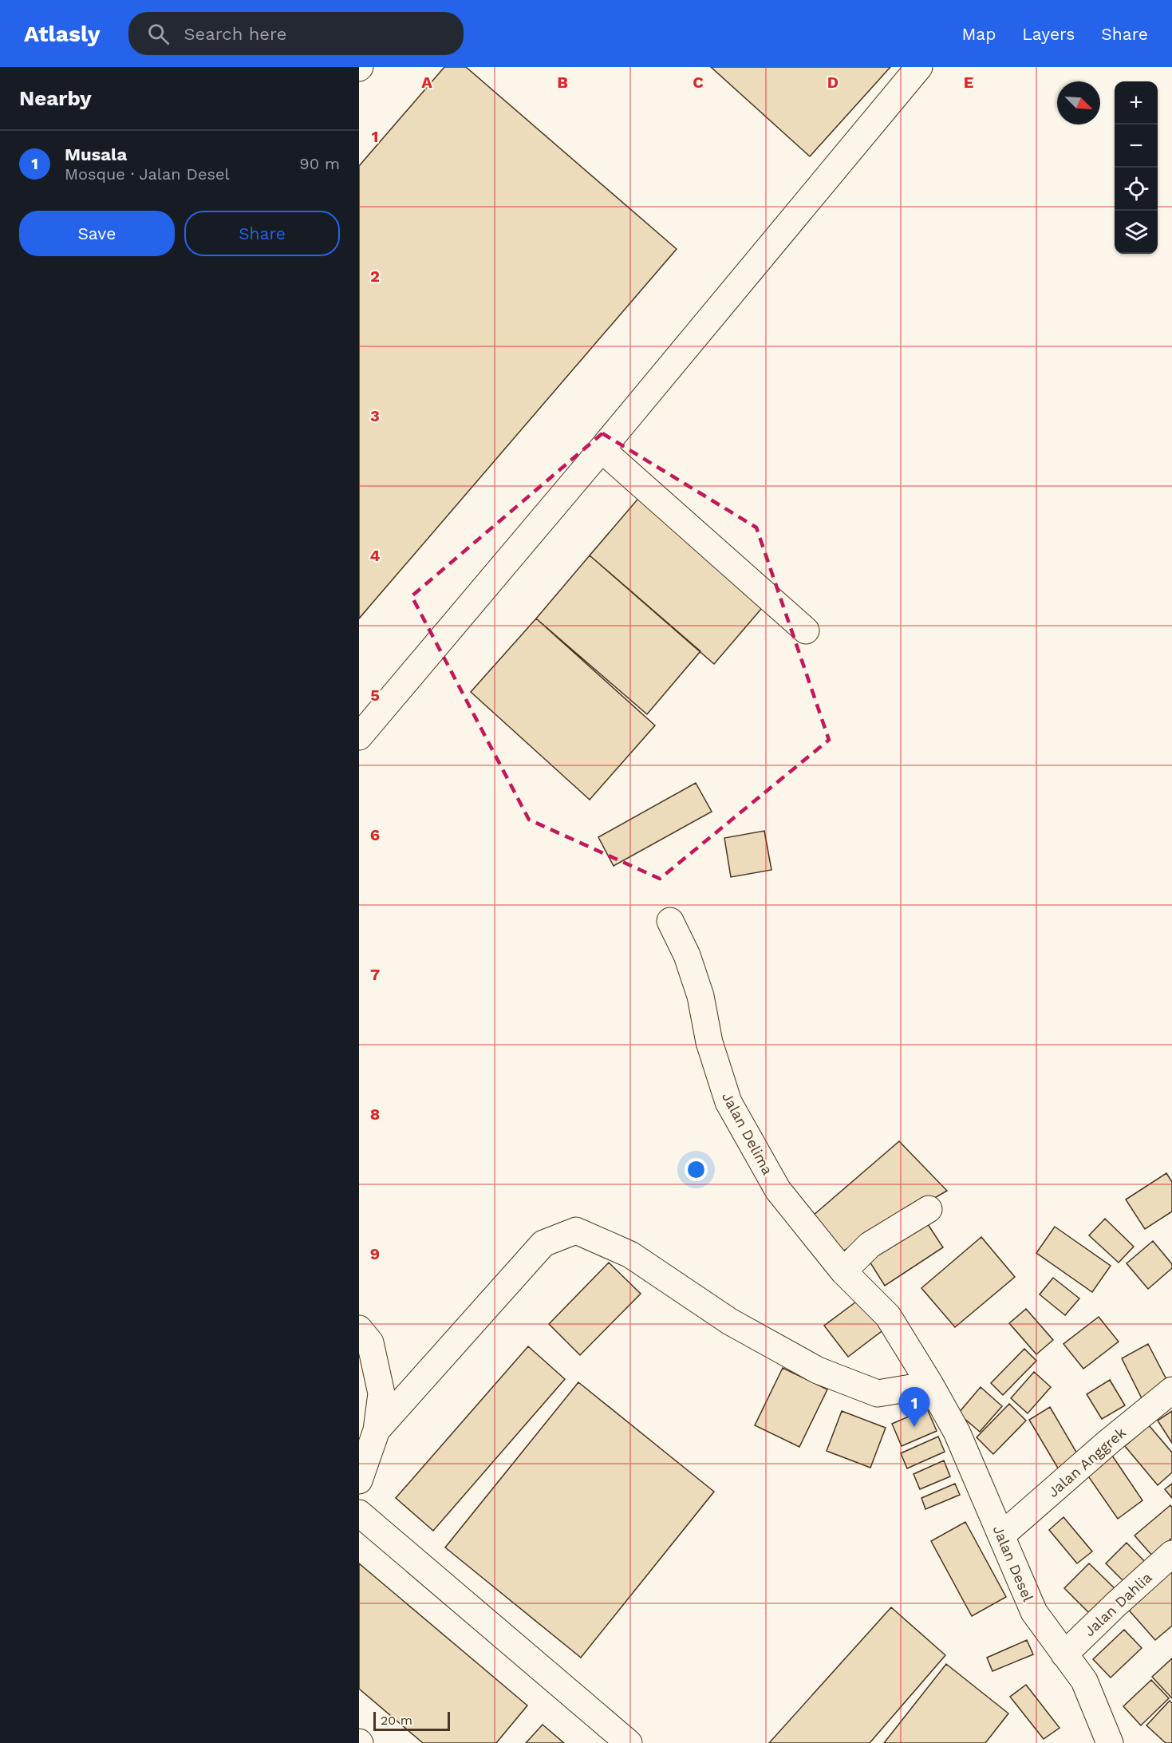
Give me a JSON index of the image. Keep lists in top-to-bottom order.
{
  "streets": {
    "street": [
      "Jalan Delima",
      "Jalan Anggrek",
      "Jalan Desel",
      "Jalan Dahlia"
    ]
  },
  "crossings": [
    ["Jalan Delima", "Jalan Desel"],
    ["Jalan Anggrek", "Jalan Desel"],
    ["Jalan Desel", "Jalan Dahlia"]
  ],
  "scale_bar": "20 m",
  "north": "bottom right",
  "page": {
    "header": "Atlasly",
    "search": "Search here",
    "nav": ["Map", "Layers", "Share"],
    "heading": "Nearby",
    "map_buttons": ["+", "−"],
    "list": [
      {
        "mark": "1",
        "name": "Musala",
        "note": "Mosque · Jalan Desel",
        "value": "90 m"
      }
    ],
    "buttons": ["Save", "Share"],
    "pins": "1",
    "scale": "20 m"
  },
  "grid": {
    "columns": [
      "A",
      "B",
      "C",
      "D",
      "E"
    ],
    "rows": [
      "1",
      "2",
      "3",
      "4",
      "5",
      "6",
      "7",
      "8",
      "9"
    ]
  }
}
